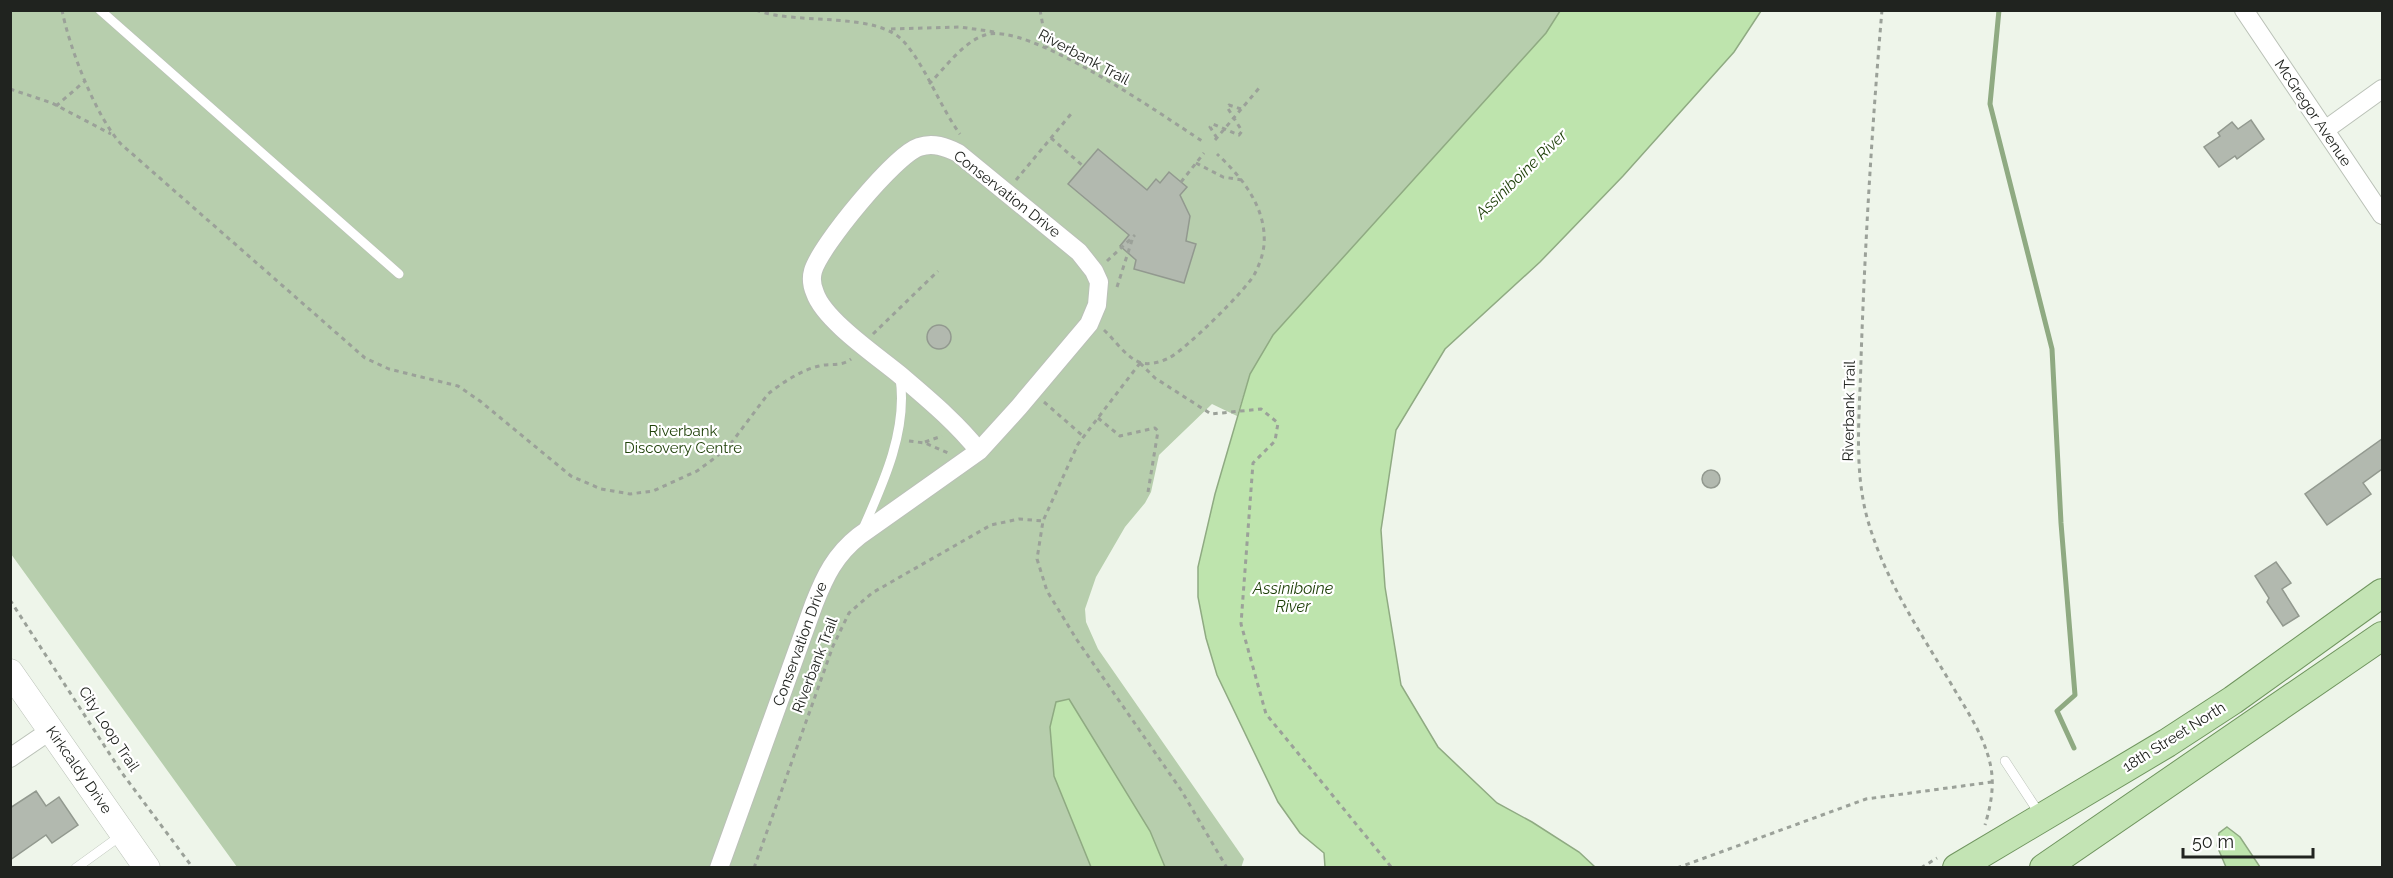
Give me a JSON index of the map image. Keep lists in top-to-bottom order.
{
  "streets": {
    "main road": ["18th Street North", "Kirkcaldy Drive"],
    "street": ["McGregor Avenue", "Conservation Drive"],
    "path": ["Riverbank Trail", "City Loop Trail"]
  },
  "water": ["Assiniboine River"],
  "parks": ["Riverbank Discovery Centre"],
  "scale_bar": "50 m"
}
